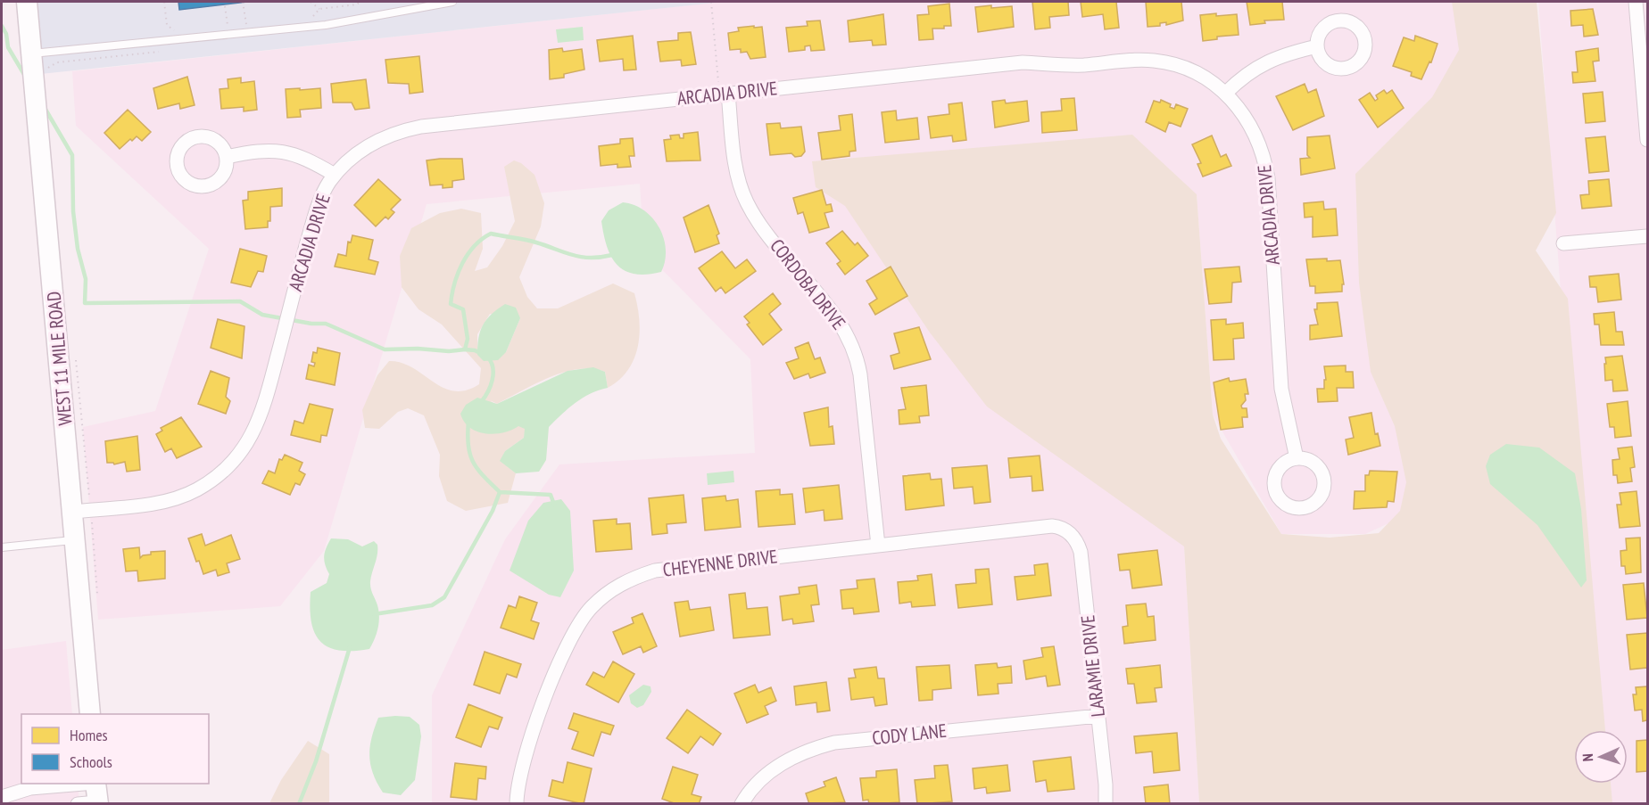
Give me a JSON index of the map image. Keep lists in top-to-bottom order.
{
  "streets": {
    "street": [
      "ARCADIA DRIVE",
      "CORDOBA DRIVE",
      "WEST 11 MILE ROAD",
      "CHEYENNE DRIVE",
      "LARAMIE DRIVE",
      "CODY LANE"
    ]
  },
  "crossings": [
    ["ARCADIA DRIVE", "CORDOBA DRIVE"],
    ["ARCADIA DRIVE", "WEST 11 MILE ROAD"],
    ["CORDOBA DRIVE", "CHEYENNE DRIVE"],
    ["CHEYENNE DRIVE", "LARAMIE DRIVE"],
    ["LARAMIE DRIVE", "CODY LANE"]
  ],
  "legend": ["Homes", "Schools"],
  "north": "left"
}
